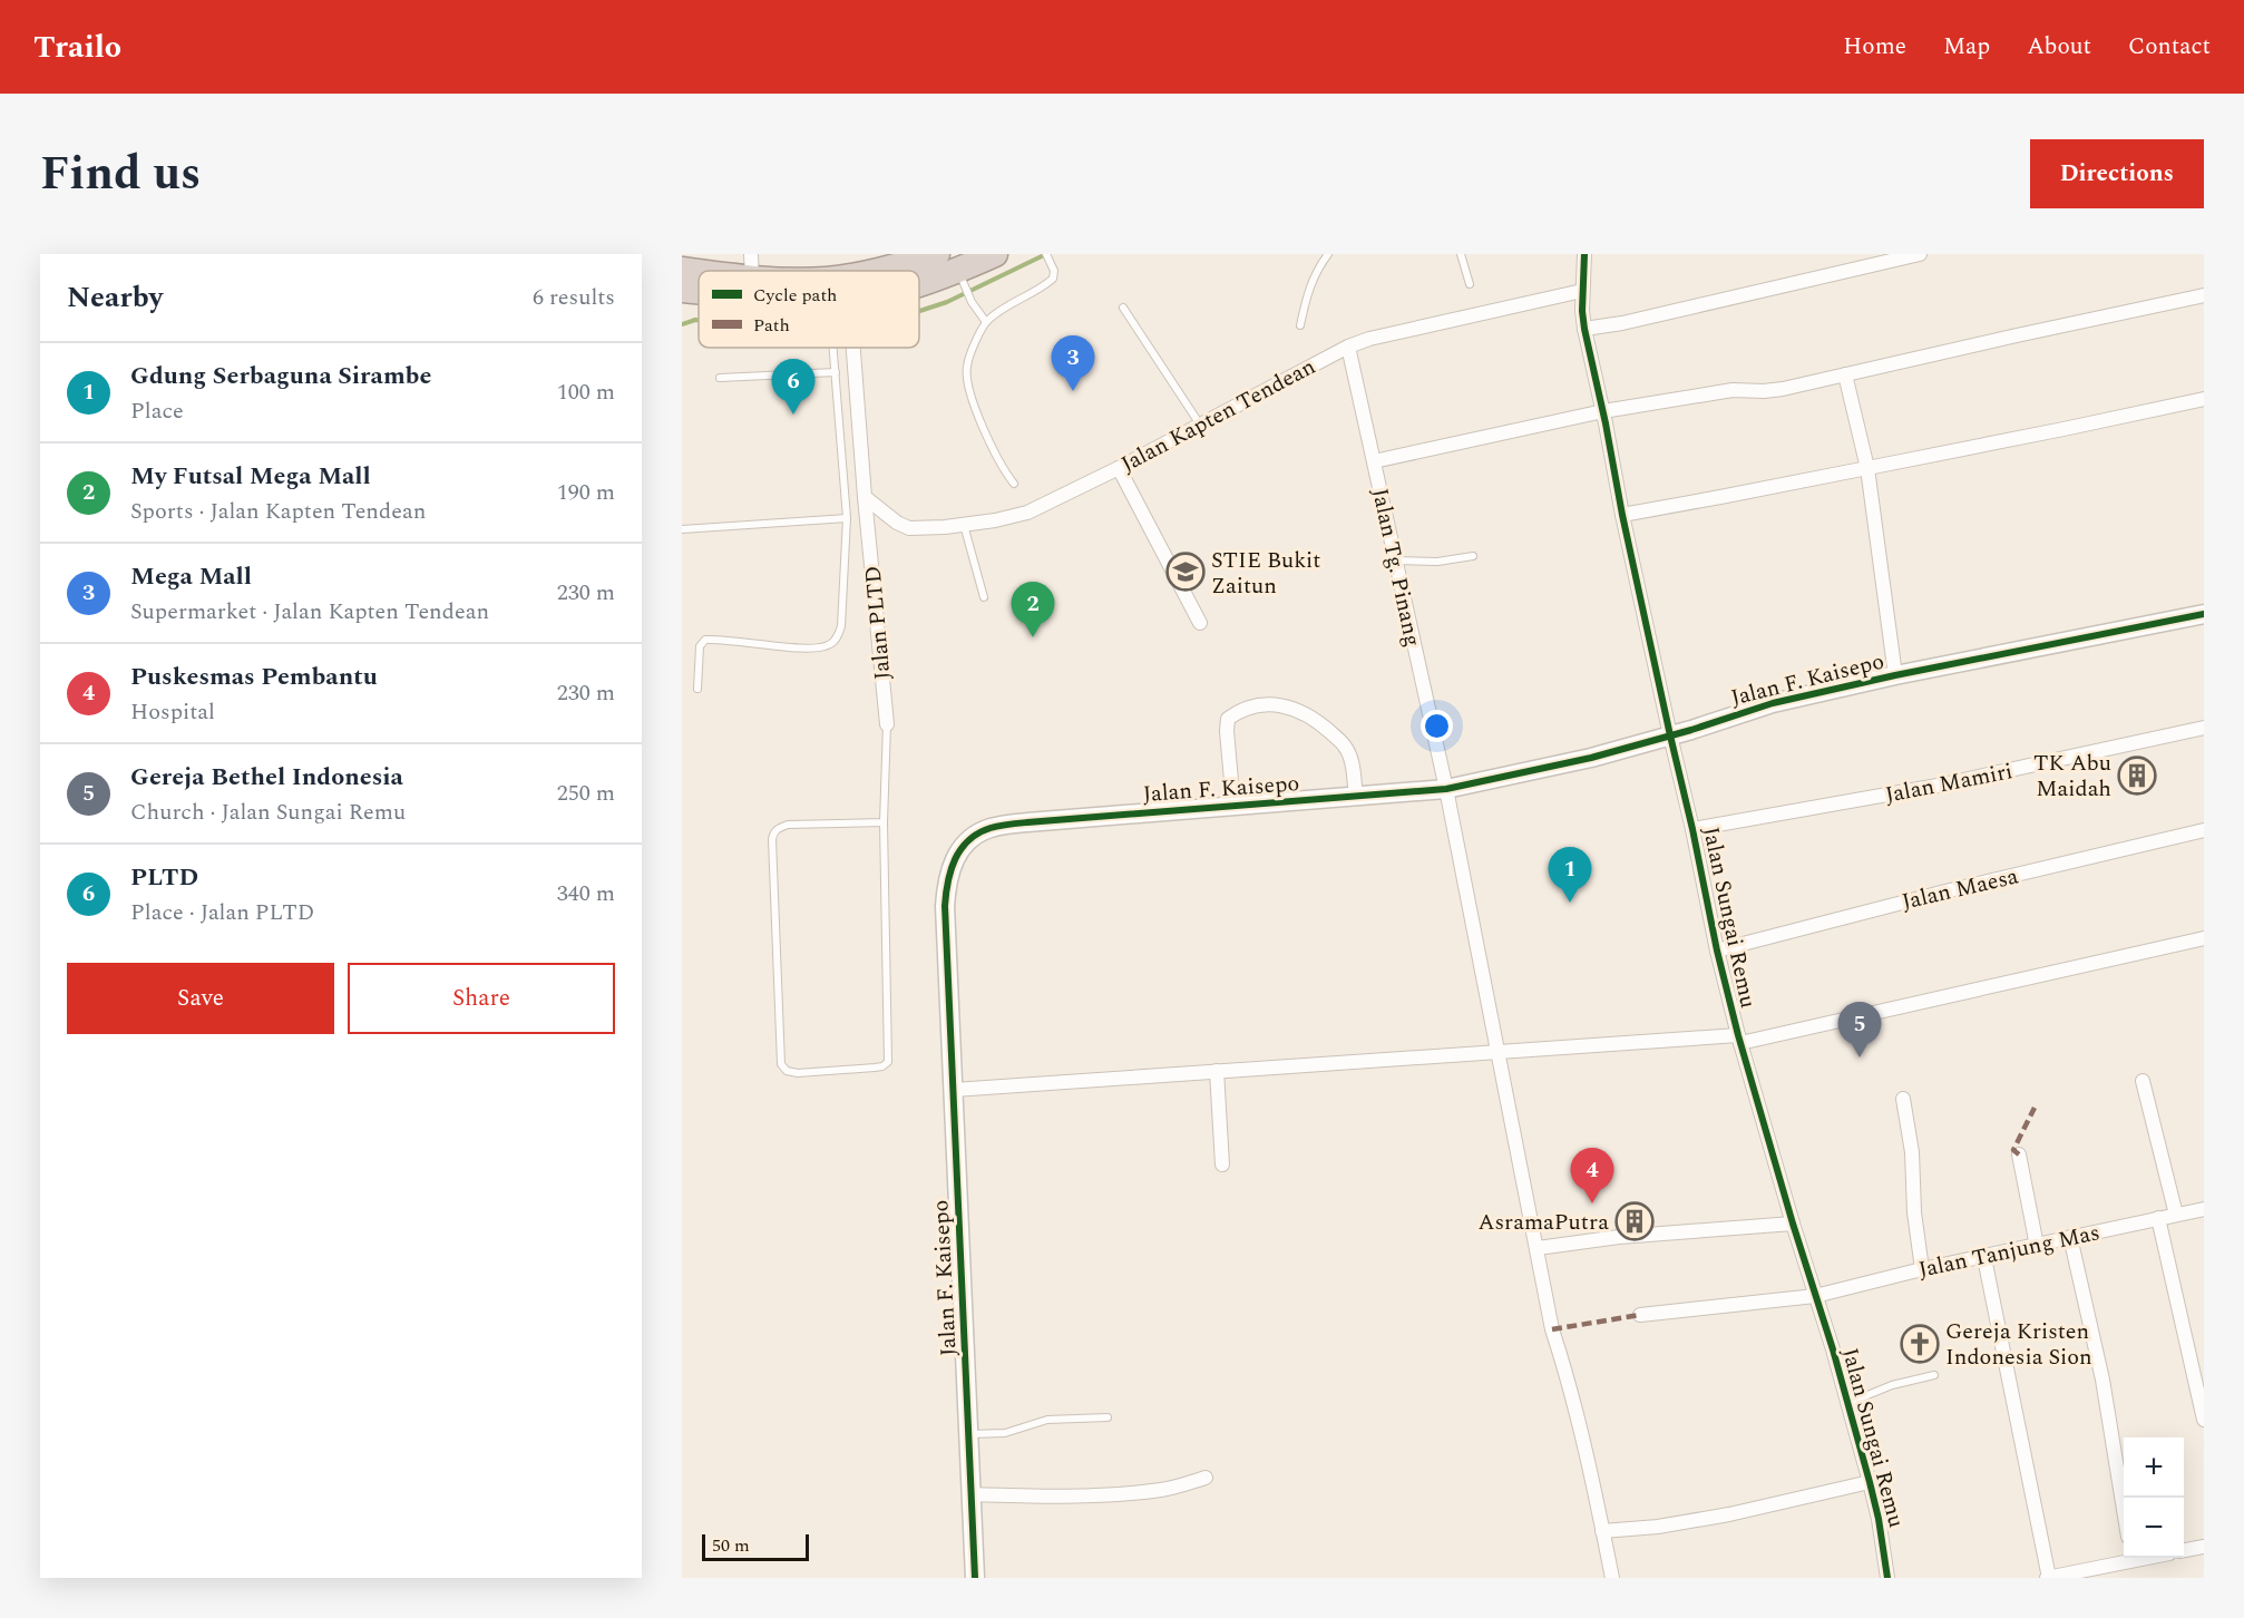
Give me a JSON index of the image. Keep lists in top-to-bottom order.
{
  "streets": {
    "street": [
      "Jalan Kapten Tendean",
      "Jalan Tg. Pinang",
      "Jalan PLTD",
      "Jalan F. Kaisepo",
      "Jalan Mamiri",
      "Jalan Maesa",
      "Jalan Sungai Remu",
      "Jalan Tanjung Mas"
    ]
  },
  "crossings": [
    ["Jalan Kapten Tendean", "Jalan Tg. Pinang"],
    ["Jalan Kapten Tendean", "Jalan PLTD"],
    ["Jalan Kapten Tendean", "Jalan Sungai Remu"],
    ["Jalan Tg. Pinang", "Jalan F. Kaisepo"],
    ["Jalan F. Kaisepo", "Jalan Sungai Remu"],
    ["Jalan Mamiri", "Jalan Sungai Remu"],
    ["Jalan Maesa", "Jalan Sungai Remu"],
    ["Jalan Sungai Remu", "Jalan Tanjung Mas"]
  ],
  "places": {
    "school or university": ["STIE Bukit Zaitun"],
    "building": ["TK Abu Maidah", "AsramaPutra"],
    "church": ["Gereja Kristen Indonesia Sion"]
  },
  "legend": ["Cycle path", "Path"],
  "scale_bar": "50 m",
  "page": {
    "header": "Trailo",
    "nav": [
      "Home",
      "Map",
      "About",
      "Contact"
    ],
    "title": "Find us",
    "buttons": [
      "Directions",
      ["Save", "Share"]
    ],
    "heading": ["Nearby", "6 results"],
    "pins": [
      "3",
      "6",
      "2",
      "1",
      "5",
      "4"
    ],
    "list": [
      {
        "mark": "1",
        "name": "Gdung Serbaguna Sirambe",
        "note": "Place",
        "value": "100 m"
      },
      {
        "mark": "2",
        "name": "My Futsal Mega Mall",
        "note": "Sports · Jalan Kapten Tendean",
        "value": "190 m"
      },
      {
        "mark": "3",
        "name": "Mega Mall",
        "note": "Supermarket · Jalan Kapten Tendean",
        "value": "230 m"
      },
      {
        "mark": "4",
        "name": "Puskesmas Pembantu",
        "note": "Hospital",
        "value": "230 m"
      },
      {
        "mark": "5",
        "name": "Gereja Bethel Indonesia",
        "note": "Church · Jalan Sungai Remu",
        "value": "250 m"
      },
      {
        "mark": "6",
        "name": "PLTD",
        "note": "Place · Jalan PLTD",
        "value": "340 m"
      }
    ],
    "map_buttons": ["+", "−"],
    "scale": "50 m"
  }
}
